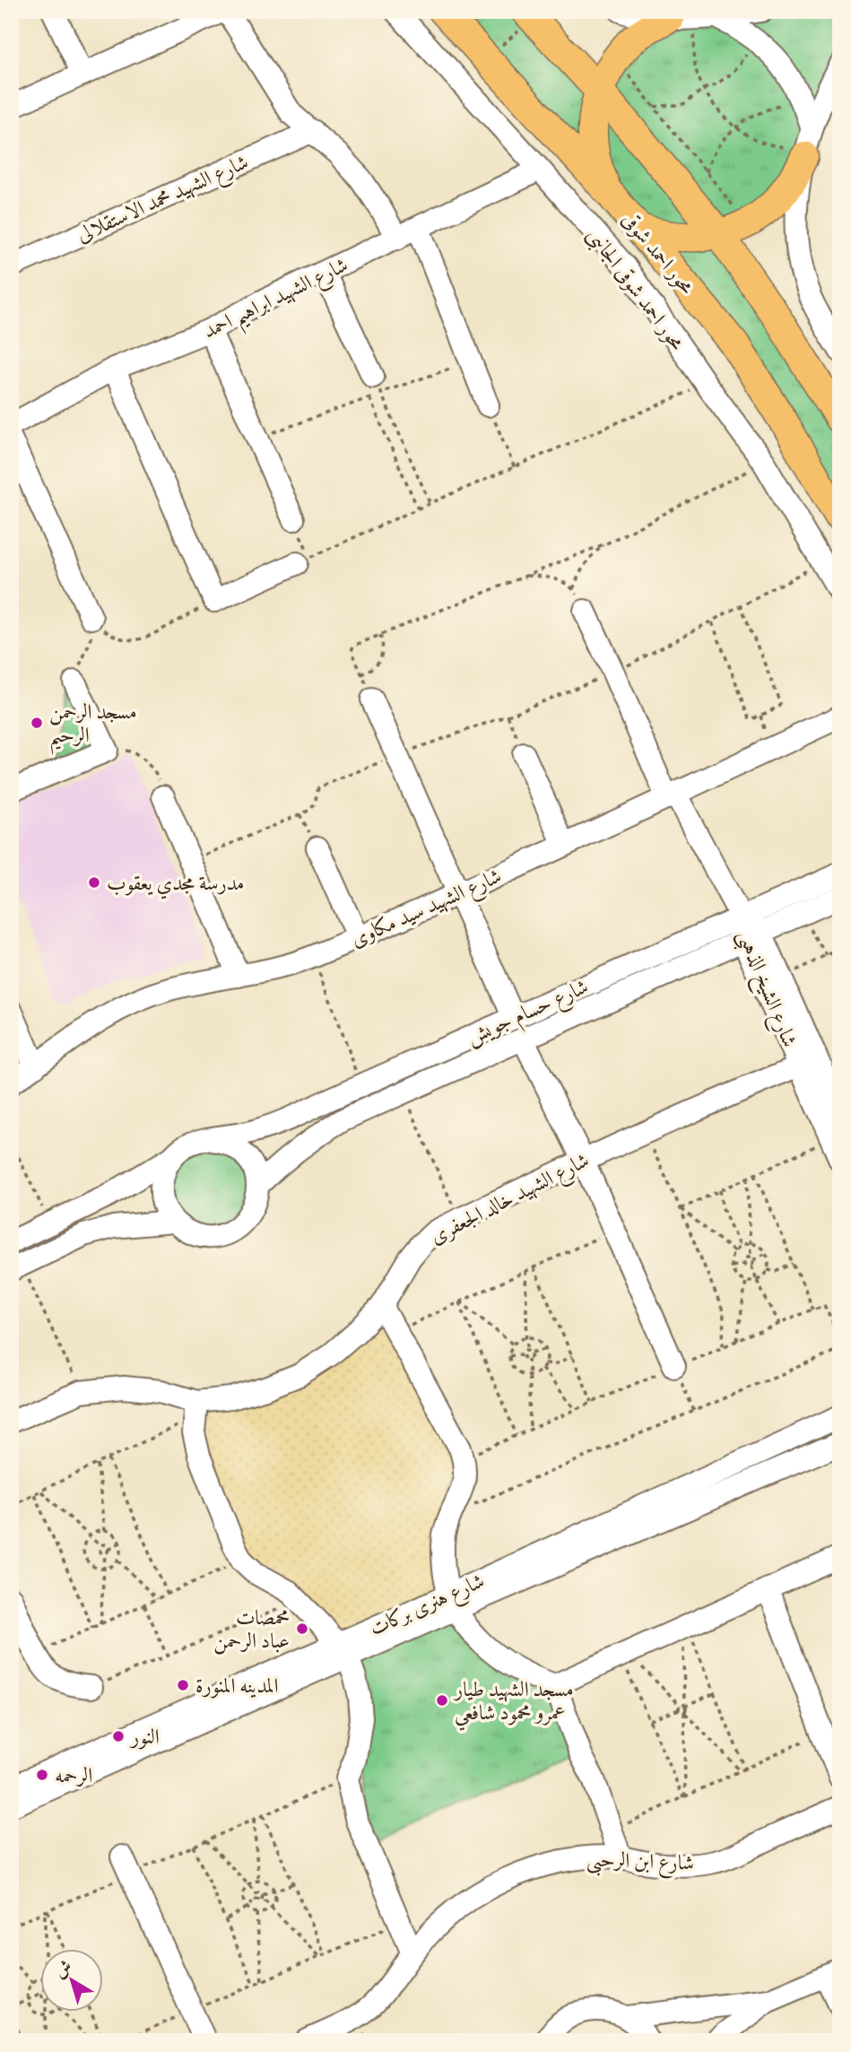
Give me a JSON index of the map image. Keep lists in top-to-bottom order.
{
  "streets": {
    "main road": ["محور احمد شوقى"],
    "street": [
      "شارع الشهيد محمد الاستقلالى",
      "محور احمد شوقى الجانبى",
      "شارع الشهيد ابراهيم احمد",
      "شارع الشهيد سيد مكاوى",
      "شارع الشيخ الذهبى",
      "شارع حسام جويش",
      "شارع الشهيد خالد الجعفرى",
      "شارع هنرى بركات",
      "شارع ابن الرحبى"
    ]
  },
  "crossings": [
    ["محور احمد شوقى الجانبى", "شارع الشهيد ابراهيم احمد"],
    ["شارع الشيخ الذهبى", "شارع حسام جويش"],
    ["شارع الشيخ الذهبى", "شارع الشهيد خالد الجعفرى"]
  ],
  "places": [
    "مسجد الرحمن الرحيم",
    "مدرسة مجدي يعقوب",
    "محمصات عباد الرحمن",
    "المدينه المنورة",
    "مسجد الشهيد طيار عمرو محمود شافعي",
    "النور",
    "الرحمه"
  ],
  "north": "top left"
}
